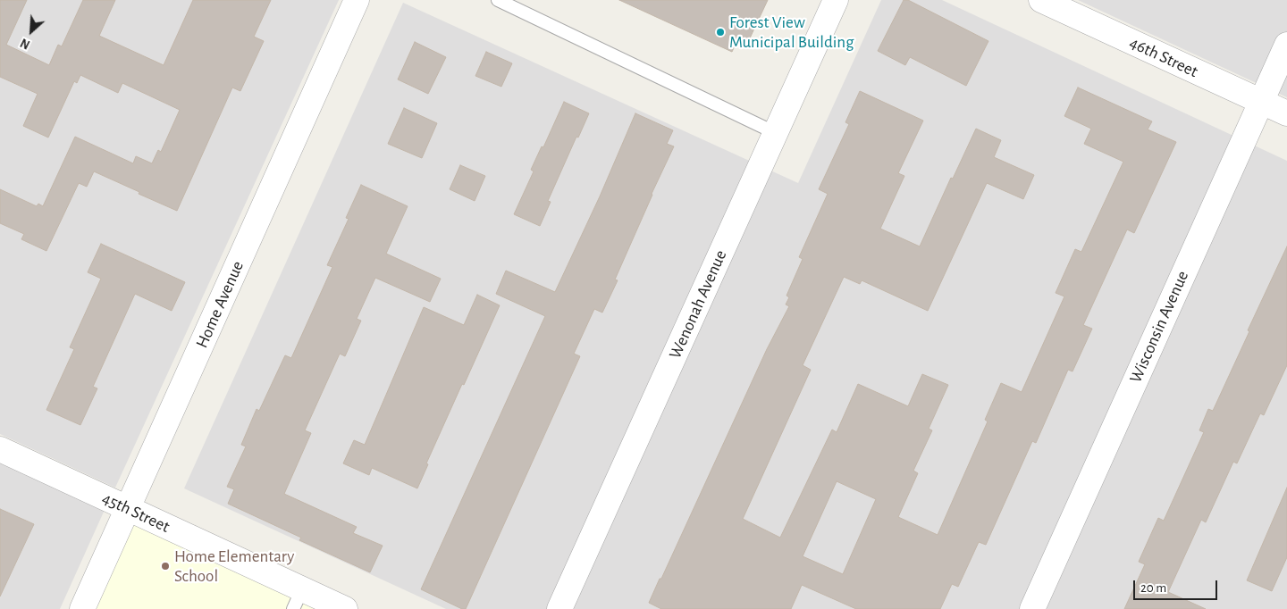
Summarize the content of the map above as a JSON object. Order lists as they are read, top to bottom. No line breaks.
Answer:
{"streets":{"street":["46th Street","Home Avenue","Wenonah Avenue","Wisconsin Avenue","45th Street"]},"crossings":[["46th Street","Wisconsin Avenue"],["Home Avenue","45th Street"]],"places":["Forest View Municipal Building","Home Elementary School"],"scale_bar":"20 m","north":"bottom left"}
